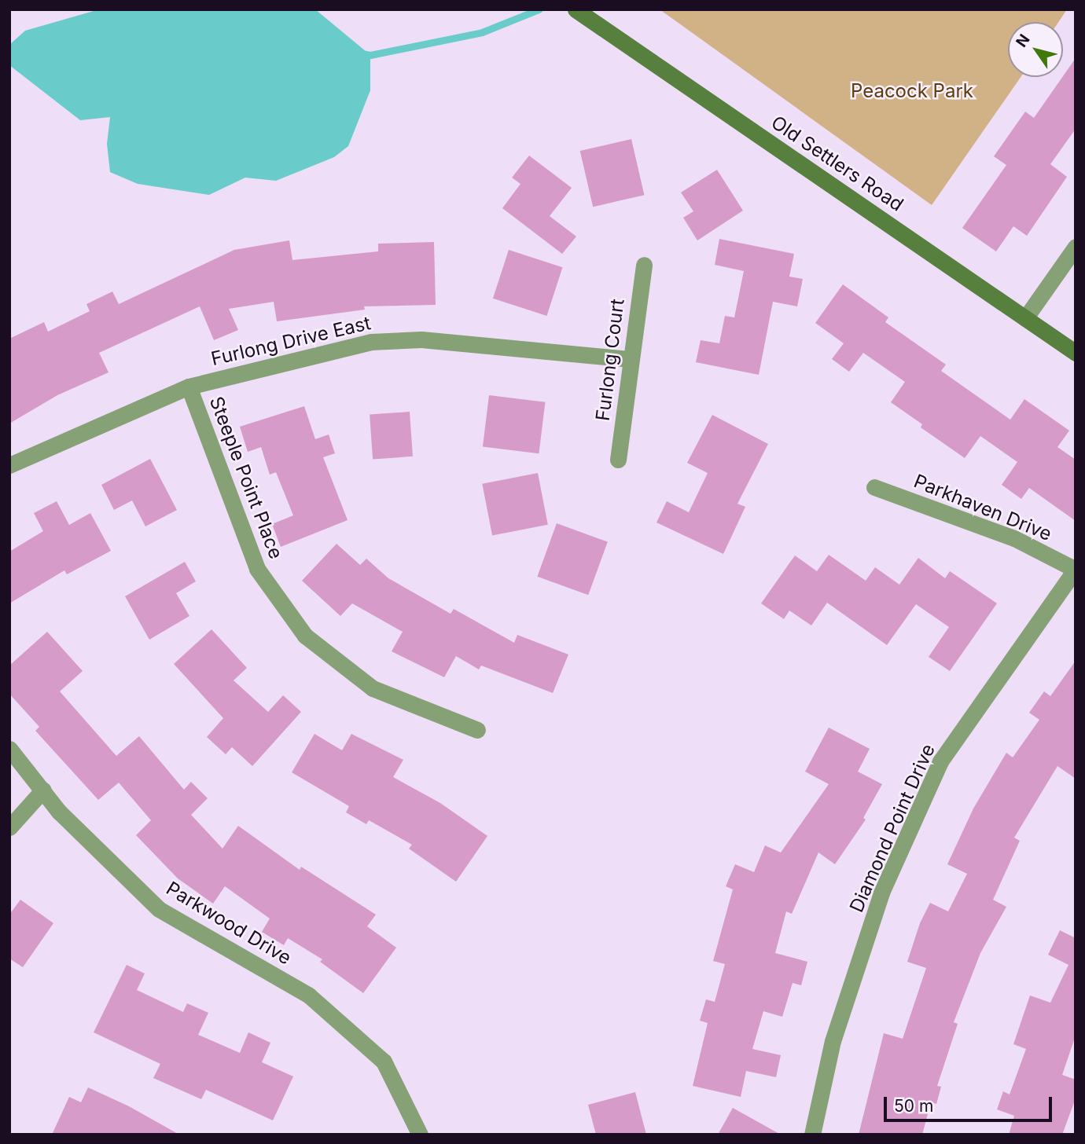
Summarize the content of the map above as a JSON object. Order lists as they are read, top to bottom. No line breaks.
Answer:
{"streets":{"main road":["Old Settlers Road"],"street":["Furlong Drive East","Furlong Court","Steeple Point Place","Parkhaven Drive","Diamond Point Drive","Parkwood Drive"]},"crossings":[["Furlong Drive East","Furlong Court"],["Furlong Drive East","Steeple Point Place"],["Parkhaven Drive","Diamond Point Drive"]],"parks":["Peacock Park"],"scale_bar":"50 m","north":"top left"}
